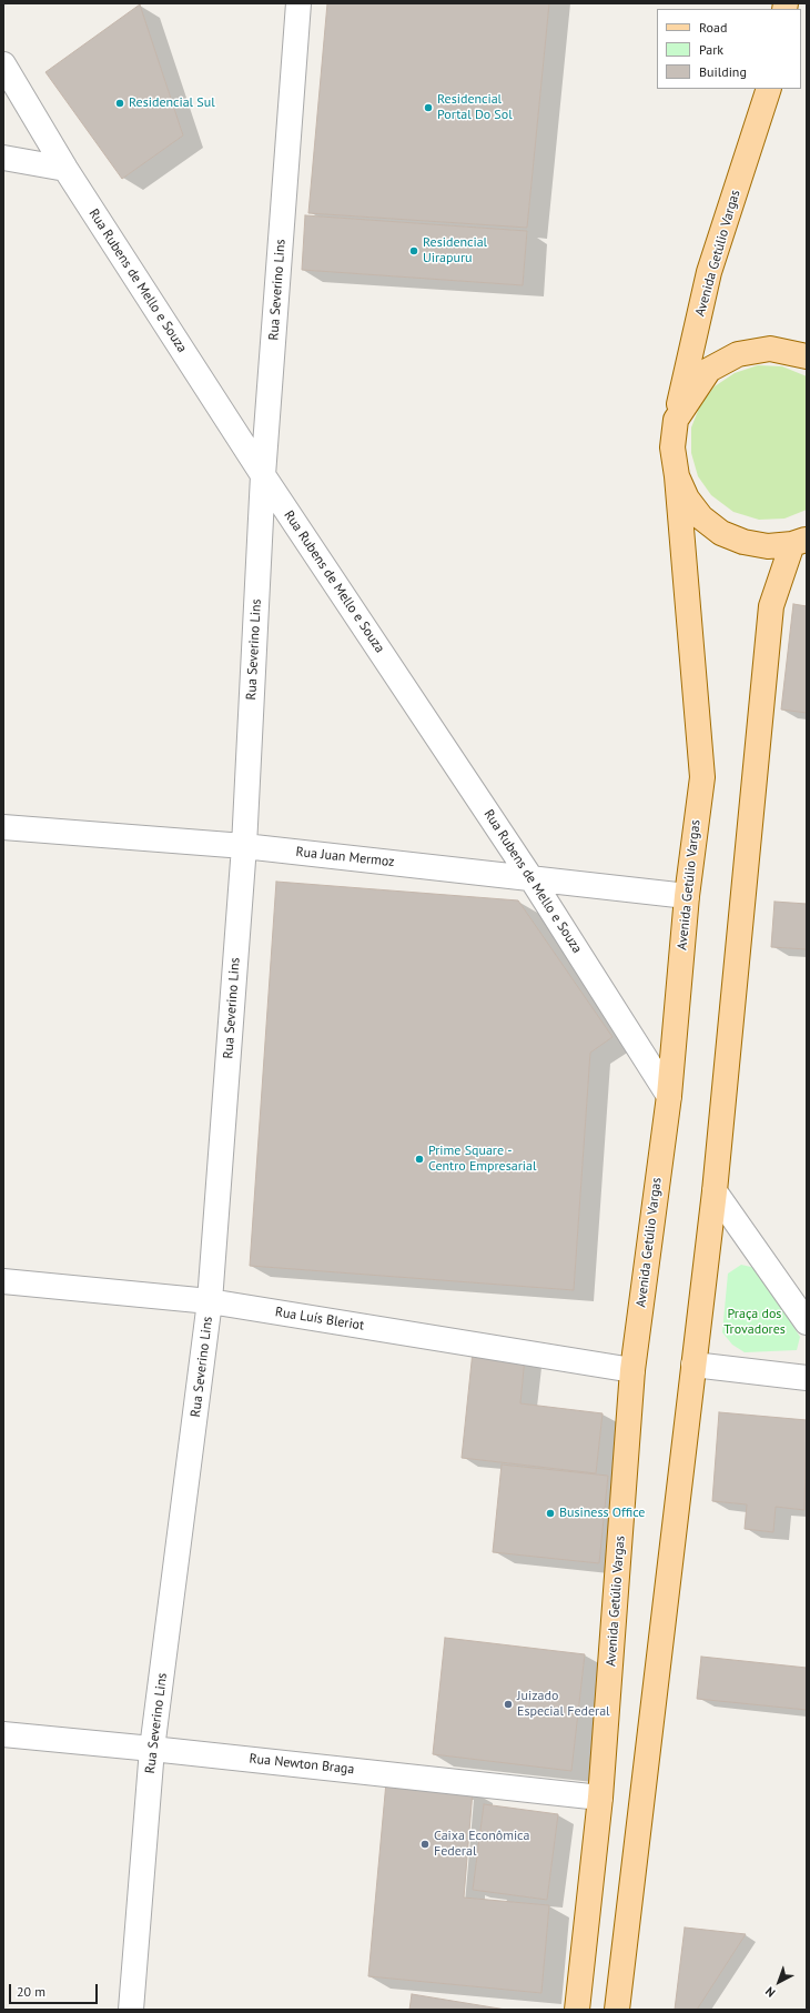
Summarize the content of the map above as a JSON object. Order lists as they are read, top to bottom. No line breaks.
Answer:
{"streets":{"main road":["Avenida Getúlio Vargas"],"street":["Rua Rubens de Mello e Souza","Rua Severino Lins","Rua Juan Mermoz","Rua Luís Bleriot","Rua Newton Braga"]},"crossings":[["Avenida Getúlio Vargas","Rua Rubens de Mello e Souza"],["Avenida Getúlio Vargas","Rua Juan Mermoz"],["Avenida Getúlio Vargas","Rua Luís Bleriot"],["Avenida Getúlio Vargas","Rua Newton Braga"],["Rua Rubens de Mello e Souza","Rua Severino Lins"],["Rua Rubens de Mello e Souza","Rua Juan Mermoz"],["Rua Severino Lins","Rua Juan Mermoz"],["Rua Severino Lins","Rua Luís Bleriot"],["Rua Severino Lins","Rua Newton Braga"]],"parks":["Praça dos Trovadores"],"places":["Residencial Sul","Residencial Portal Do Sol","Residencial Uirapuru","Prime Square - Centro Empresarial","Business Office","Juizado Especial Federal","Caixa Econômica Federal"],"legend":["Road","Park","Building"],"scale_bar":"20 m","north":"bottom left"}
